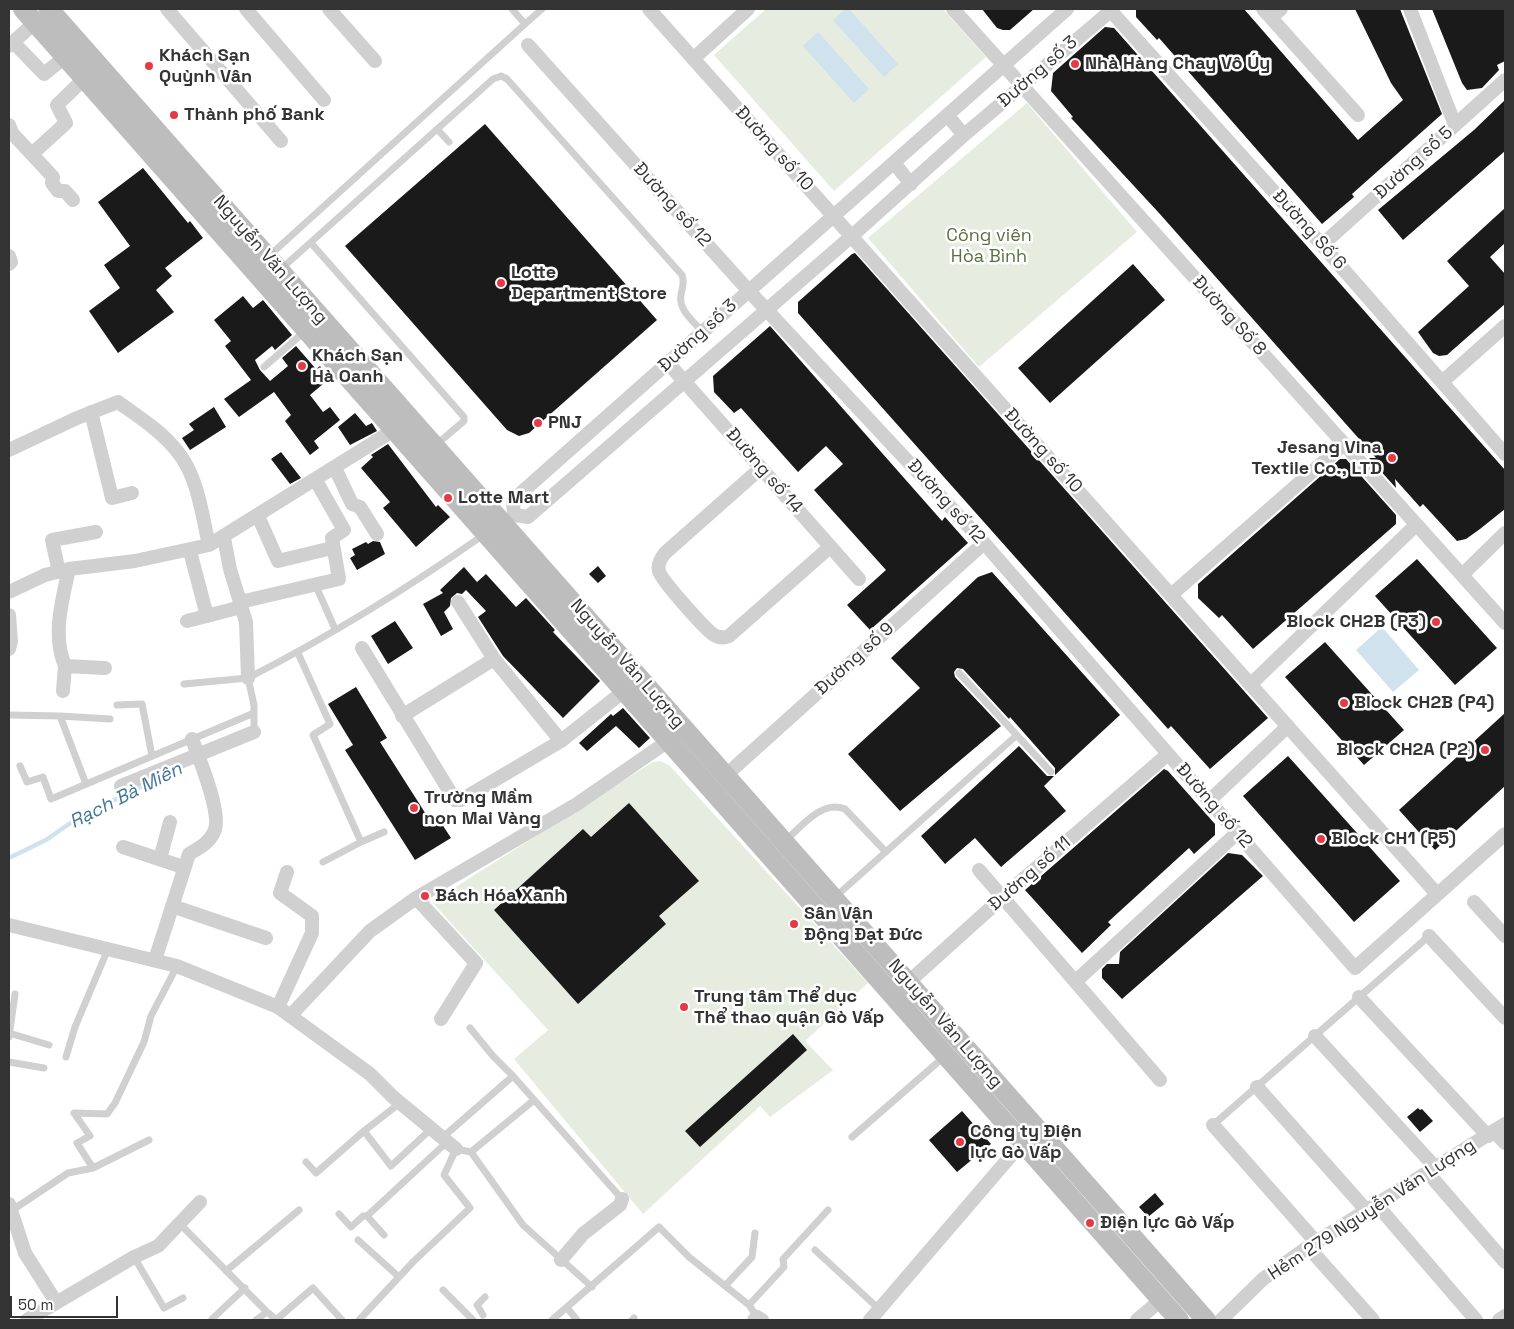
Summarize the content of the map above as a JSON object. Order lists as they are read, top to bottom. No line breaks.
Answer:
{"streets":{"street":["Đường số 3","Đường số 10","Đường số 5","Đường số 12","Đường Số 6","Nguyễn Văn Lượng","Đường Số 8","Đường số 14","Đường số 9","Đường số 11","Hẻm 279 Nguyễn Văn Lượng"]},"crossings":[["Đường số 3","Đường số 10"],["Đường số 3","Đường số 12"],["Đường số 3","Đường Số 6"],["Đường số 3","Nguyễn Văn Lượng"],["Đường số 3","Đường Số 8"],["Đường số 3","Đường số 14"],["Đường số 10","Đường số 12"],["Đường số 5","Đường Số 6"],["Đường số 12","Đường số 9"],["Đường số 12","Đường số 11"],["Nguyễn Văn Lượng","Đường số 9"],["Nguyễn Văn Lượng","Đường số 11"]],"water":["Rạch Bà Miên"],"parks":["Công viên Hòa Bình"],"places":["Nhà Hàng Chay Vô Úy","Khách Sạn Quỳnh Vân","Thành phố Bank","Lotte Department Store","Khách Sạn Hà Oanh","PNJ","Jesang Vina Textile Co., LTD","Lotte Mart","Block CH2B (P3)","Block CH2B (P4)","Block CH2A (P2)","Trường Mầm non Mai Vàng","Block CH1 (P5)","Bách Hóa Xanh","Sân Vận Động Đạt Đức","Trung tâm Thể dục Thể thao quận Gò Vấp","Công ty Điện lực Gò Vấp","Điện lực Gò Vấp"],"scale_bar":"50 m"}
